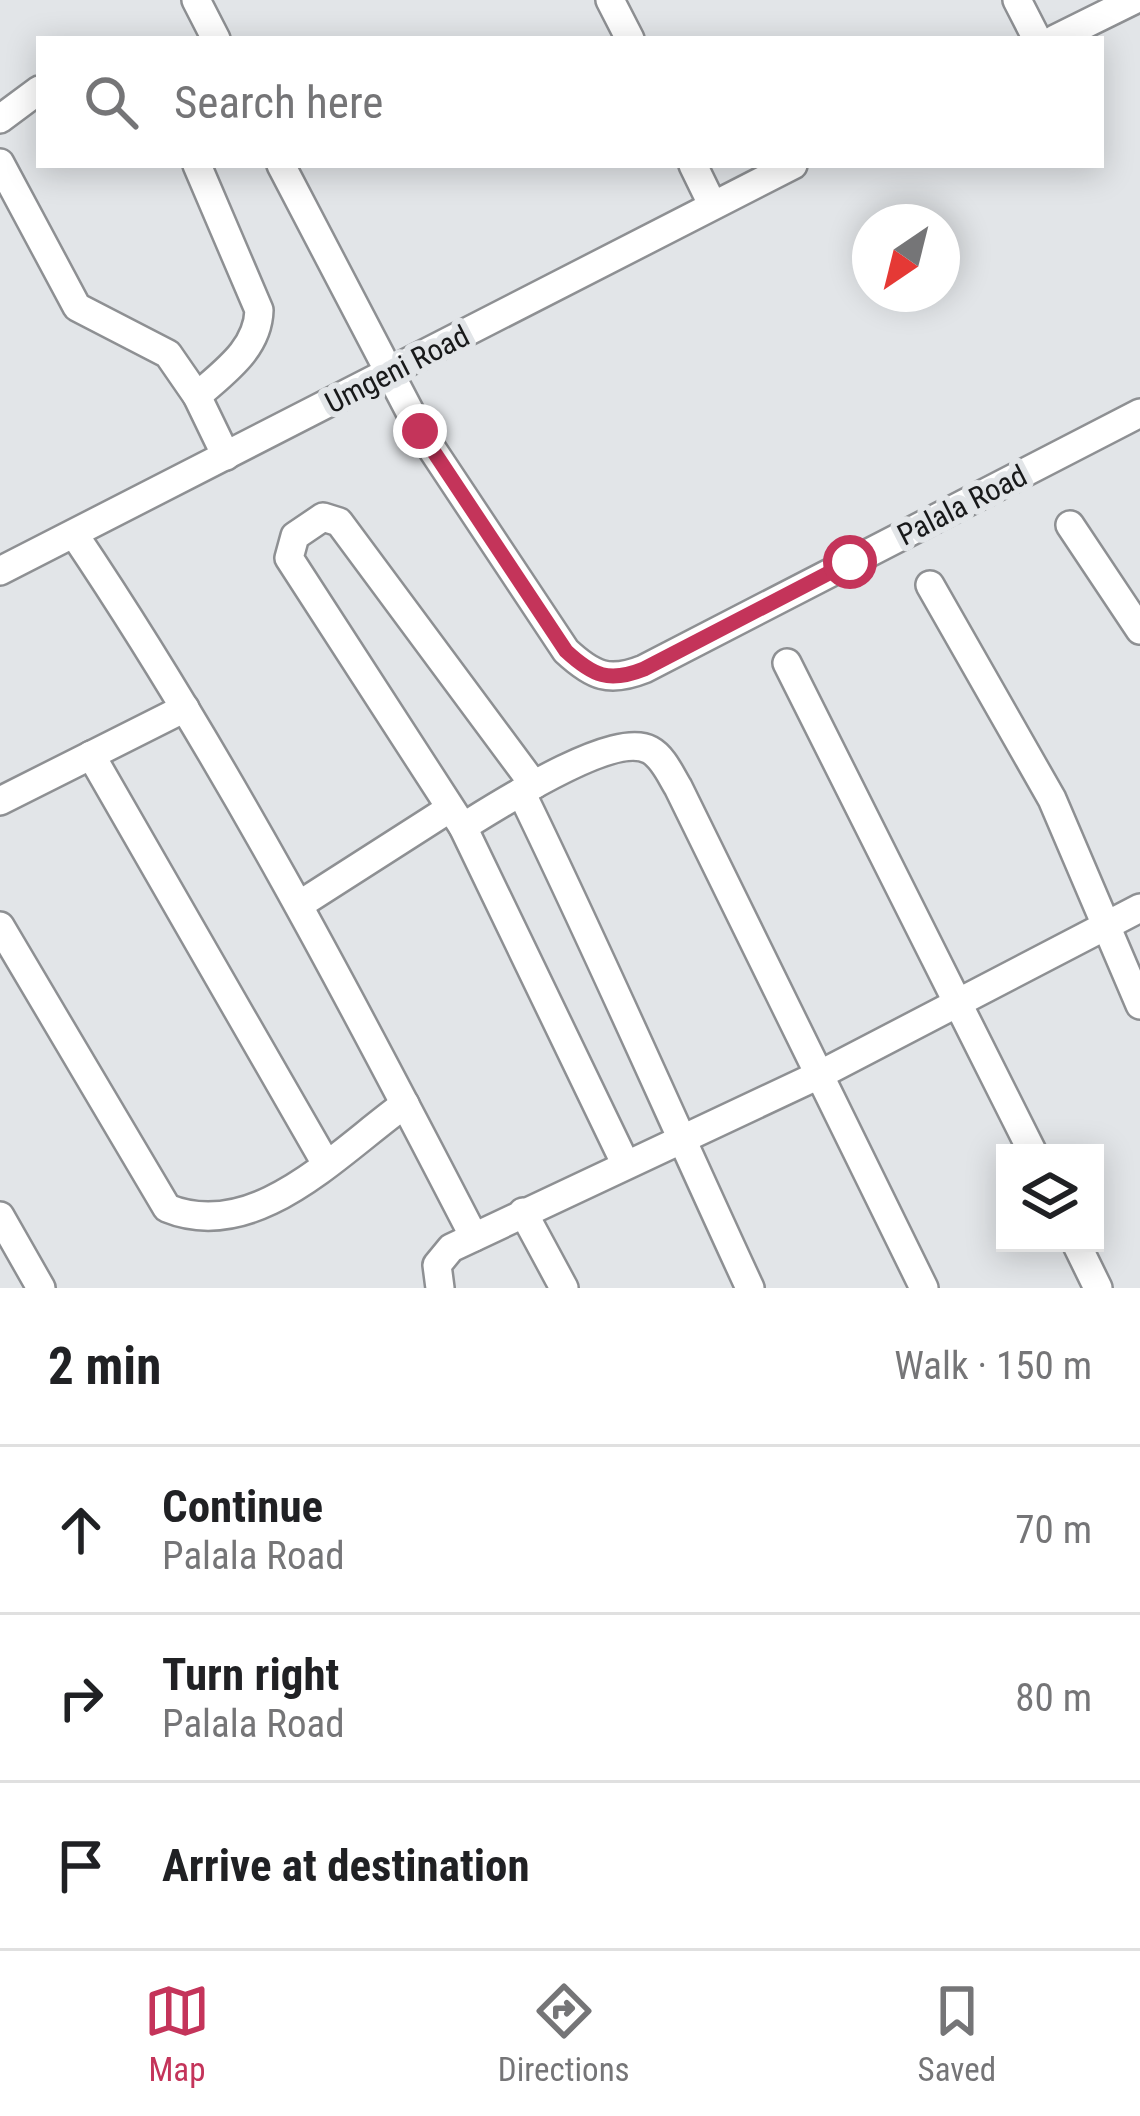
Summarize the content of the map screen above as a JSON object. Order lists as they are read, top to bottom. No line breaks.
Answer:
{"streets":{"street":["Umgeni Road","Palala Road"]},"crossings":[["Umgeni Road","Palala Road"]],"north":"bottom left","page":{"search":"Search here","heading":["2 min","Walk · 150 m"],"list":[["Continue","Palala Road","70 m"],["Turn right","Palala Road","80 m"],"Arrive at destination"],"nav":["Map","Directions","Saved"]}}
